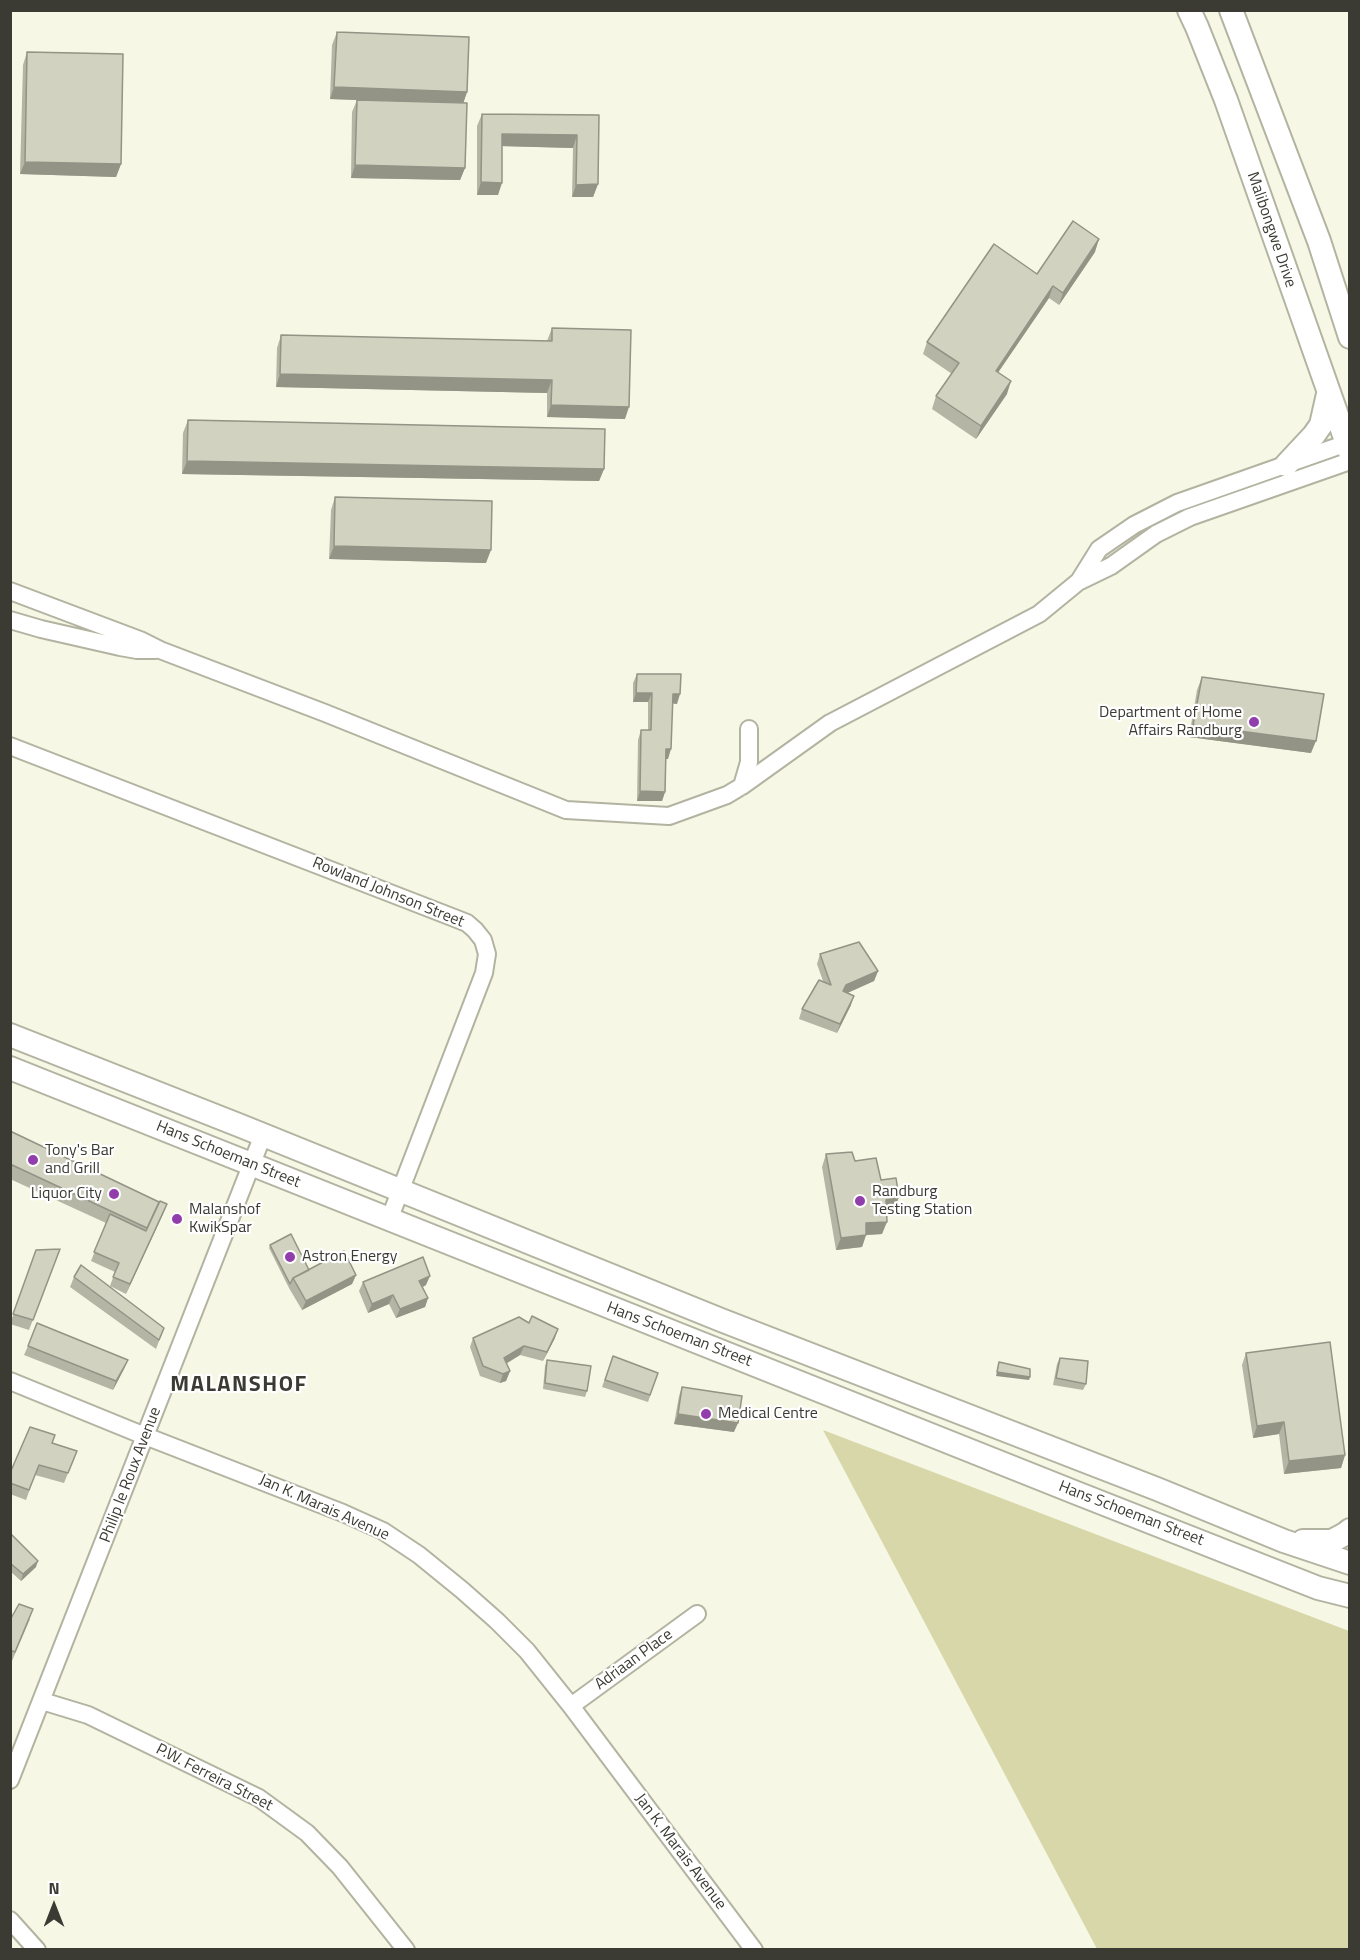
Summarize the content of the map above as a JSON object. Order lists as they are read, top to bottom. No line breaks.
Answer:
{"streets":{"main road":["Malibongwe Drive","Hans Schoeman Street"],"street":["Rowland Johnson Street","Philip le Roux Avenue","Jan K. Marais Avenue","Adriaan Place","P.W. Ferreira Street"]},"crossings":[["Rowland Johnson Street","Hans Schoeman Street"],["Hans Schoeman Street","Philip le Roux Avenue"],["Philip le Roux Avenue","Jan K. Marais Avenue"],["Philip le Roux Avenue","P.W. Ferreira Street"],["Jan K. Marais Avenue","Adriaan Place"]],"districts":["MALANSHOF"],"places":["Department of Home Affairs Randburg","Tony's Bar and Grill","Liquor City","Randburg Testing Station","Malanshof KwikSpar","Astron Energy","Medical Centre"],"north":"top"}
